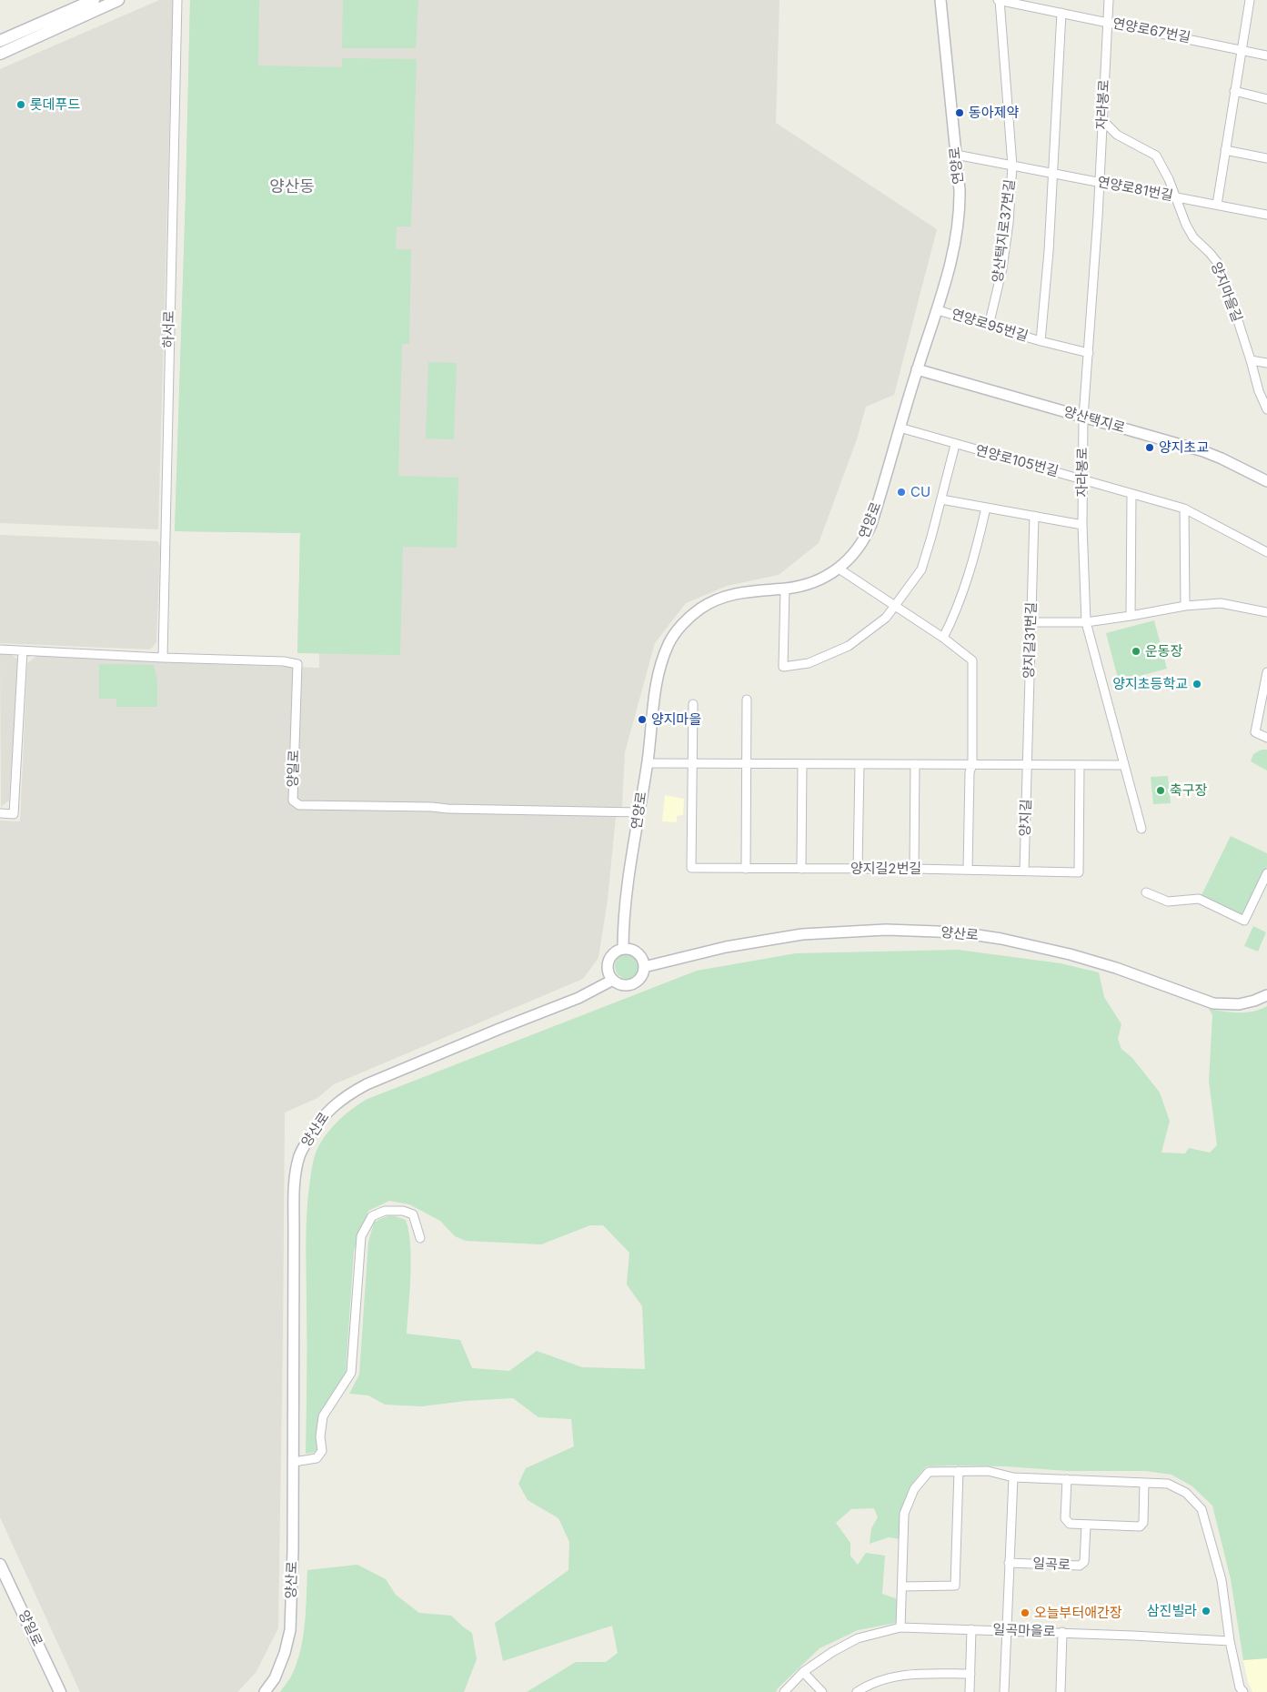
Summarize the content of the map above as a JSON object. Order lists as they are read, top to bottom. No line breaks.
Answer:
{"streets":{"main road":["양일로"],"street":["연양로67번길","자라봉로","연양로","연양로81번길","양산택지로37번길","양지마을길","연양로95번길","하서로","양산택지로","연양로105번길","양지길31번길","양지길","양지길2번길","양산로","일곡로","일곡마을로"]},"crossings":[["연양로67번길","자라봉로"],["연양로67번길","양산택지로37번길"],["자라봉로","연양로81번길"],["자라봉로","양지마을길"],["자라봉로","연양로95번길"],["자라봉로","양산택지로"],["자라봉로","연양로105번길"],["연양로","연양로81번길"],["연양로","연양로95번길"],["연양로","양산택지로"],["연양로","연양로105번길"],["연양로","양일로"],["연양로","양산로"],["연양로81번길","양산택지로37번길"],["연양로81번길","양지마을길"],["연양로81번길","연양로95번길"],["양산택지로37번길","연양로95번길"],["하서로","양일로"],["양지길31번길","양지길"],["양지길","양지길2번길"]],"districts":["양산동"],"places":["롯데푸드","동아제약","양지초교","CU","운동장","양지초등학교","양지마을","축구장","삼진빌라","오늘부터애간장"]}
